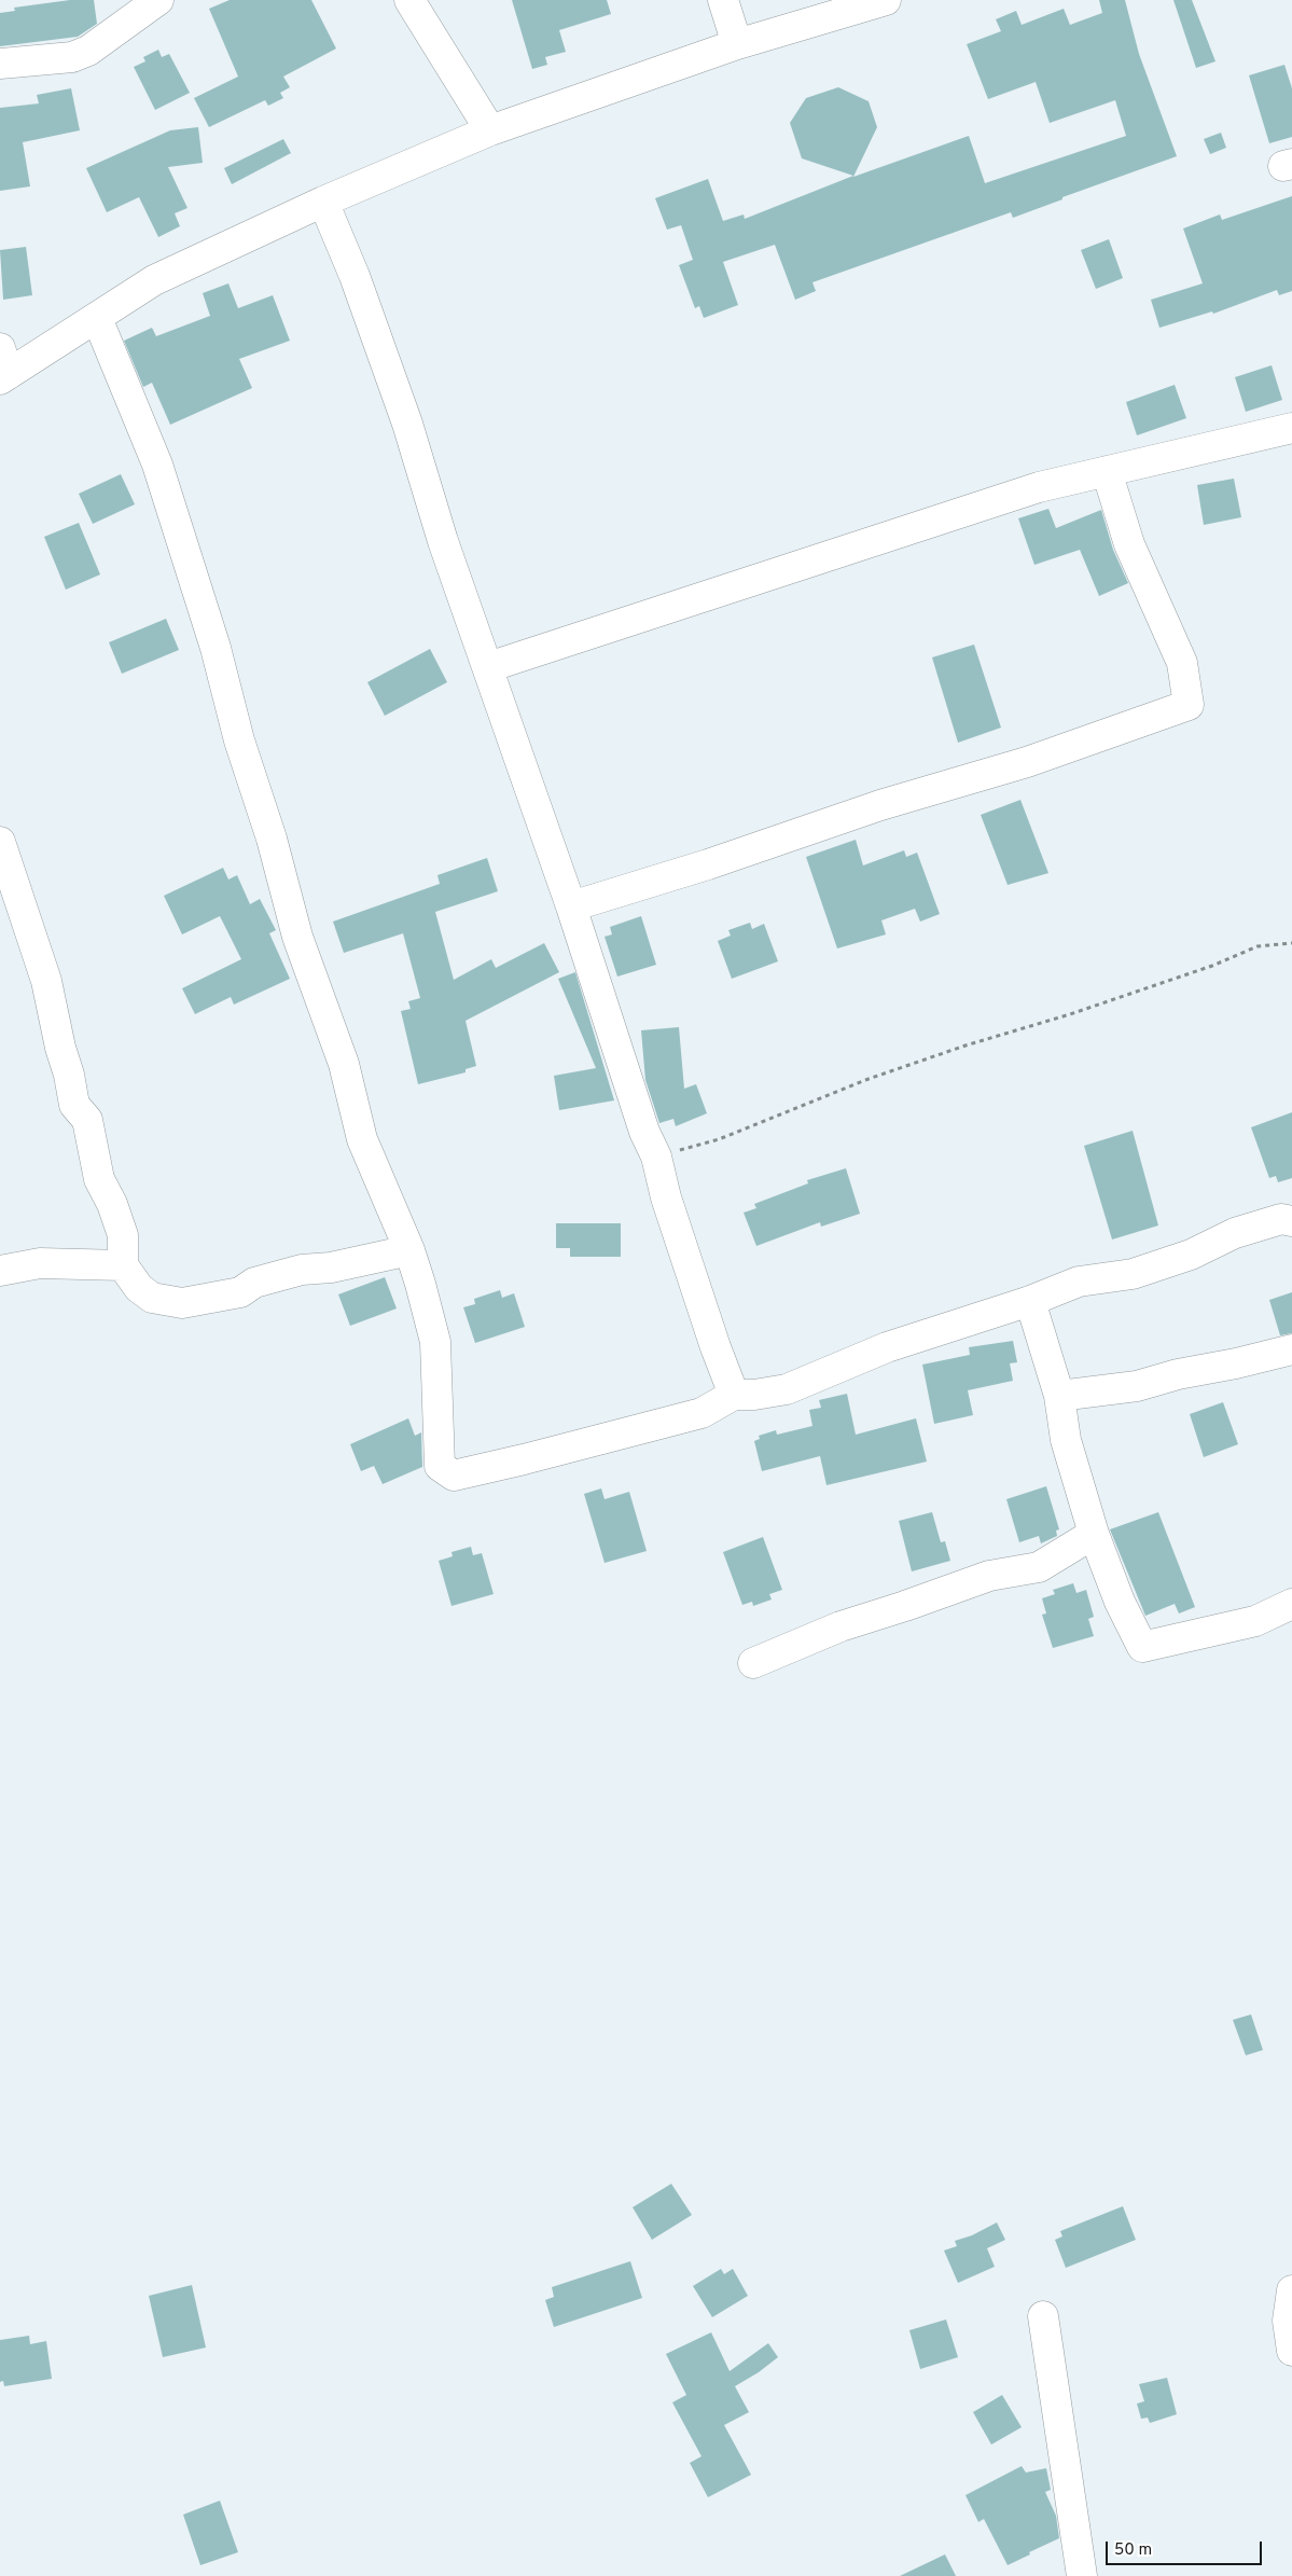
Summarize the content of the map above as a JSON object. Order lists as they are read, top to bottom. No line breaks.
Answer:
{"scale_bar":"50 m"}
